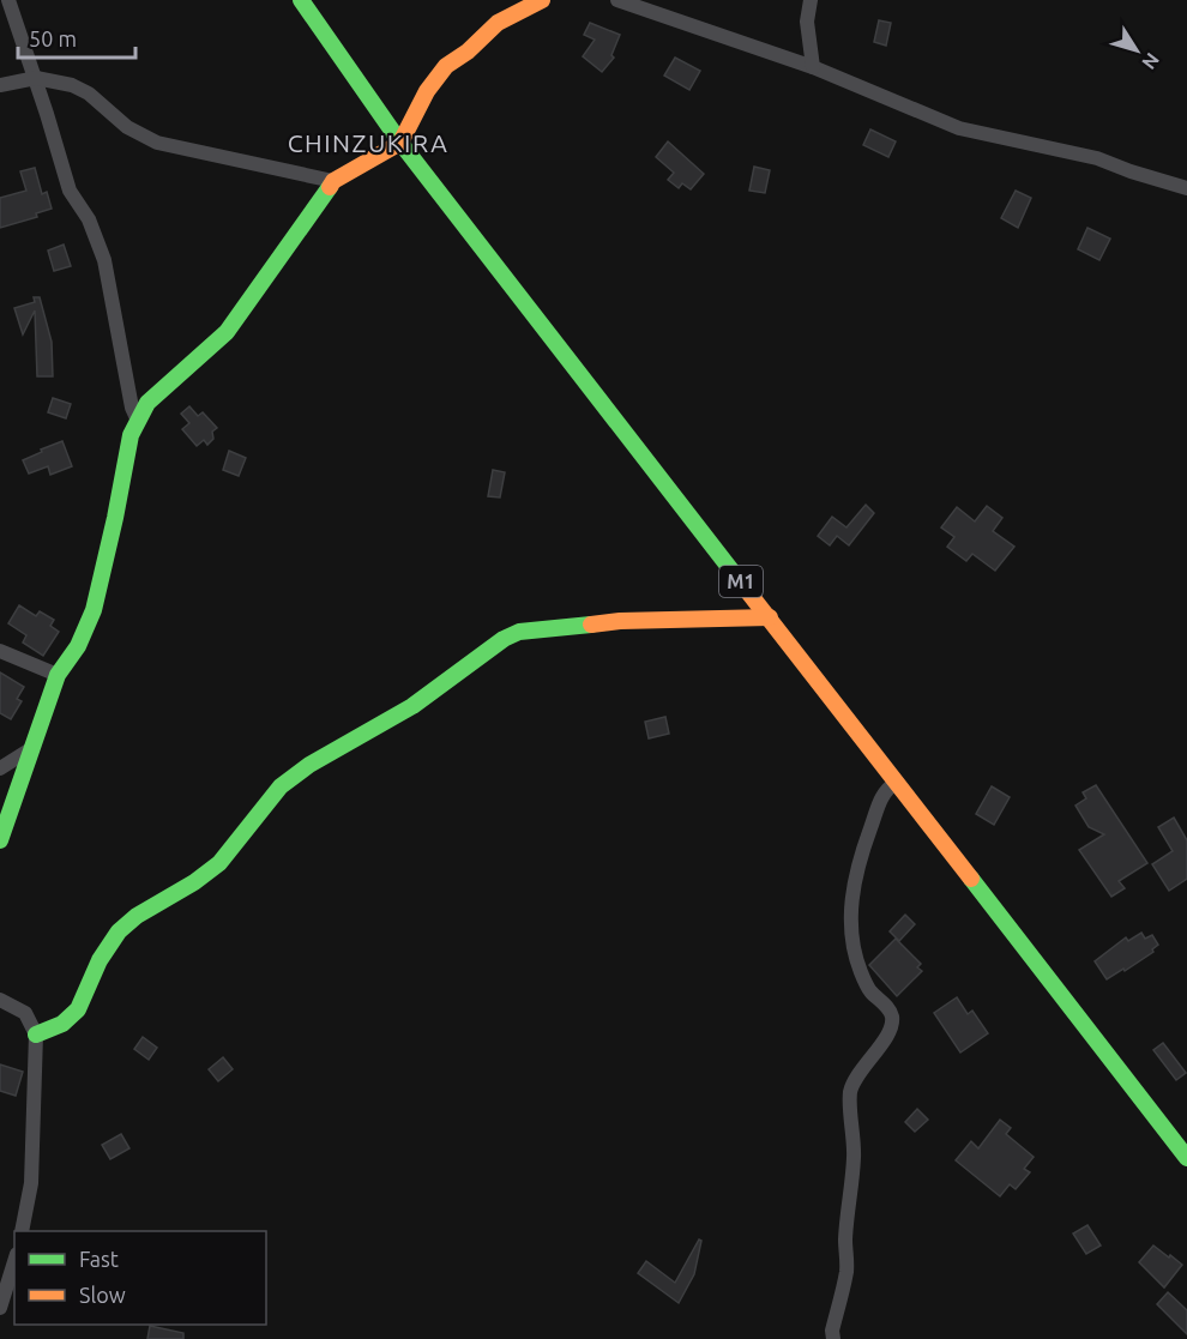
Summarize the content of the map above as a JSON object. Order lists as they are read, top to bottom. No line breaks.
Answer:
{"streets":{"main road":["M1"]},"districts":["CHINZUKIRA"],"legend":["Fast","Slow"],"scale_bar":"50 m","north":"bottom right"}
